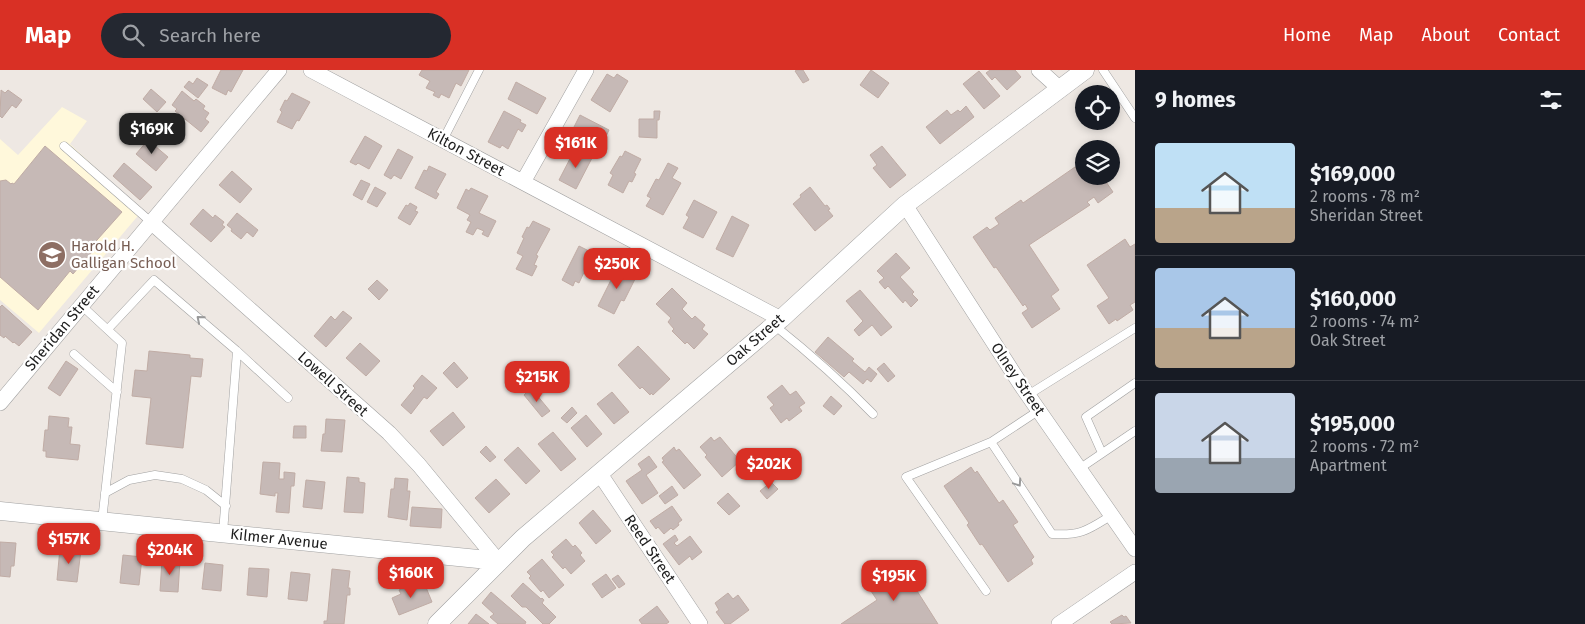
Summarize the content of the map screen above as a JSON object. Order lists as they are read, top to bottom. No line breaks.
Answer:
{"streets":{"street":["Kilton Street","Sheridan Street","Oak Street","Olney Street","Lowell Street","Kilmer Avenue","Reed Street"]},"crossings":[["Kilton Street","Oak Street"],["Sheridan Street","Lowell Street"],["Oak Street","Olney Street"],["Oak Street","Lowell Street"],["Oak Street","Kilmer Avenue"],["Oak Street","Reed Street"],["Lowell Street","Kilmer Avenue"]],"places":{"school or university":["Harold H. Galligan School"]},"page":{"header":"Map","search":"Search here","nav":["Home","Map","About","Contact"],"heading":"9 homes","price":["$169K","$161K","$250K","$215K","$202K","$157K","$204K","$160K","$195K"],"list":[{"name":"$169,000","note":"2 rooms · 78 m² · Sheridan Street"},{"name":"$160,000","note":"2 rooms · 74 m² · Oak Street"},{"name":"$195,000","note":"2 rooms · 72 m² · Apartment"}]}}
